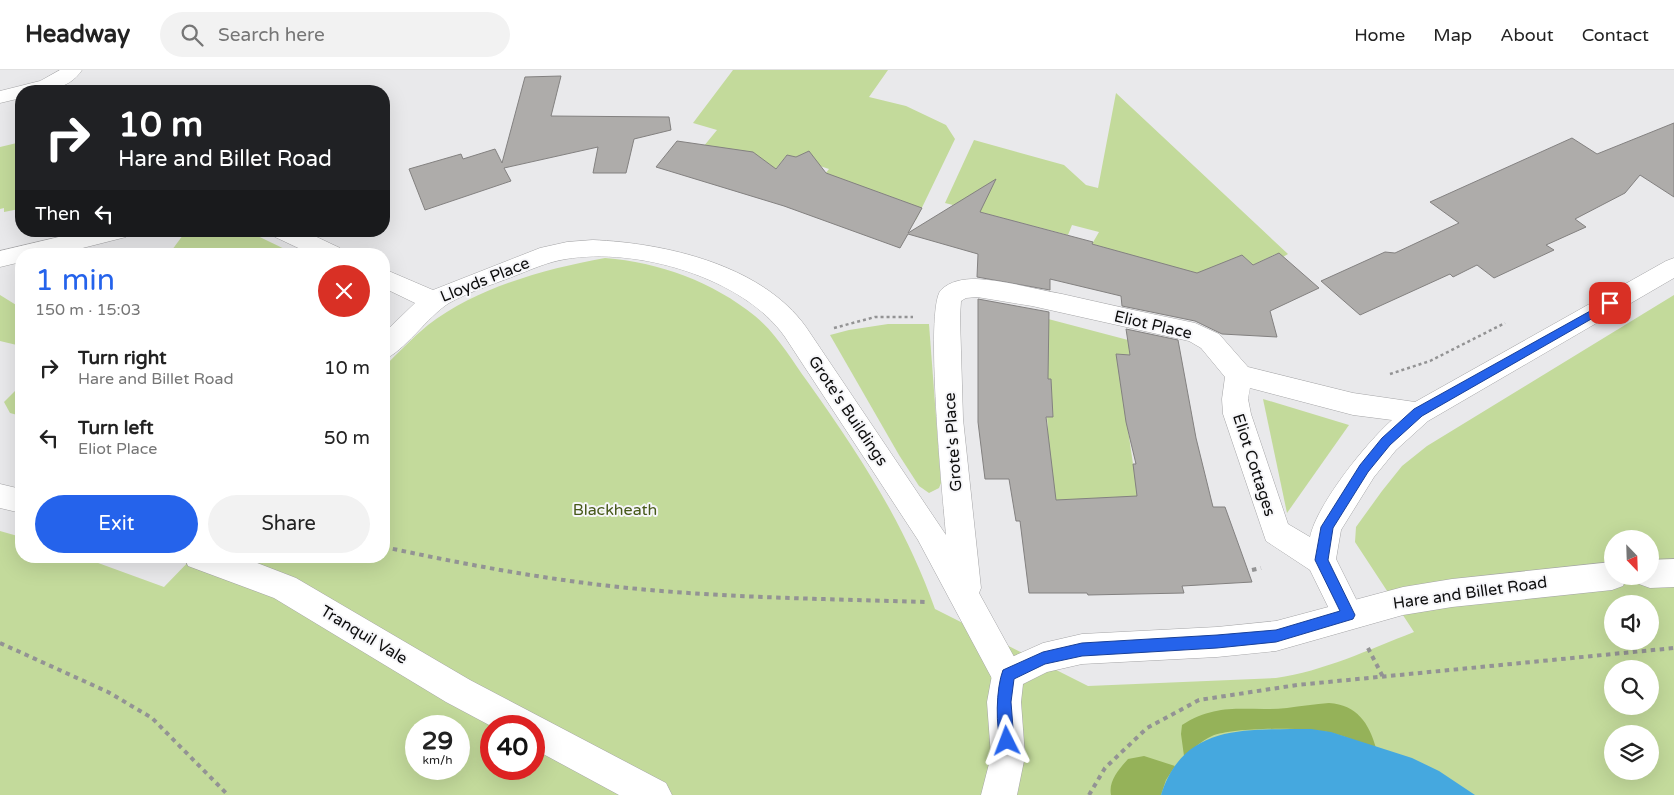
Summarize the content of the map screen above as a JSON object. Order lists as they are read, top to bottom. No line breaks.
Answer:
{"streets":{"street":["Lloyds Place","Eliot Place","Grote's Buildings","Grote's Place","Eliot Cottages","Hare and Billet Road","Tranquil Vale"]},"crossings":[["Lloyds Place","Grote's Buildings"],["Eliot Place","Grote's Place"],["Eliot Place","Eliot Cottages"],["Grote's Buildings","Grote's Place"],["Grote's Buildings","Hare and Billet Road"]],"parks":["Blackheath"],"north":"bottom right","page":{"header":"Headway","search":"Search here","nav":["Home","Map","About","Contact"],"turn":["10 m","Hare and Billet Road"],"then":"Then","heading":["1 min","150 m · 15:03"],"list":[{"name":"Turn right","note":"Hare and Billet Road","value":"10 m"},{"name":"Turn left","note":"Eliot Place","value":"50 m"}],"buttons":["Exit","Share"],"speed":"29 km/h","limit":"40"}}
